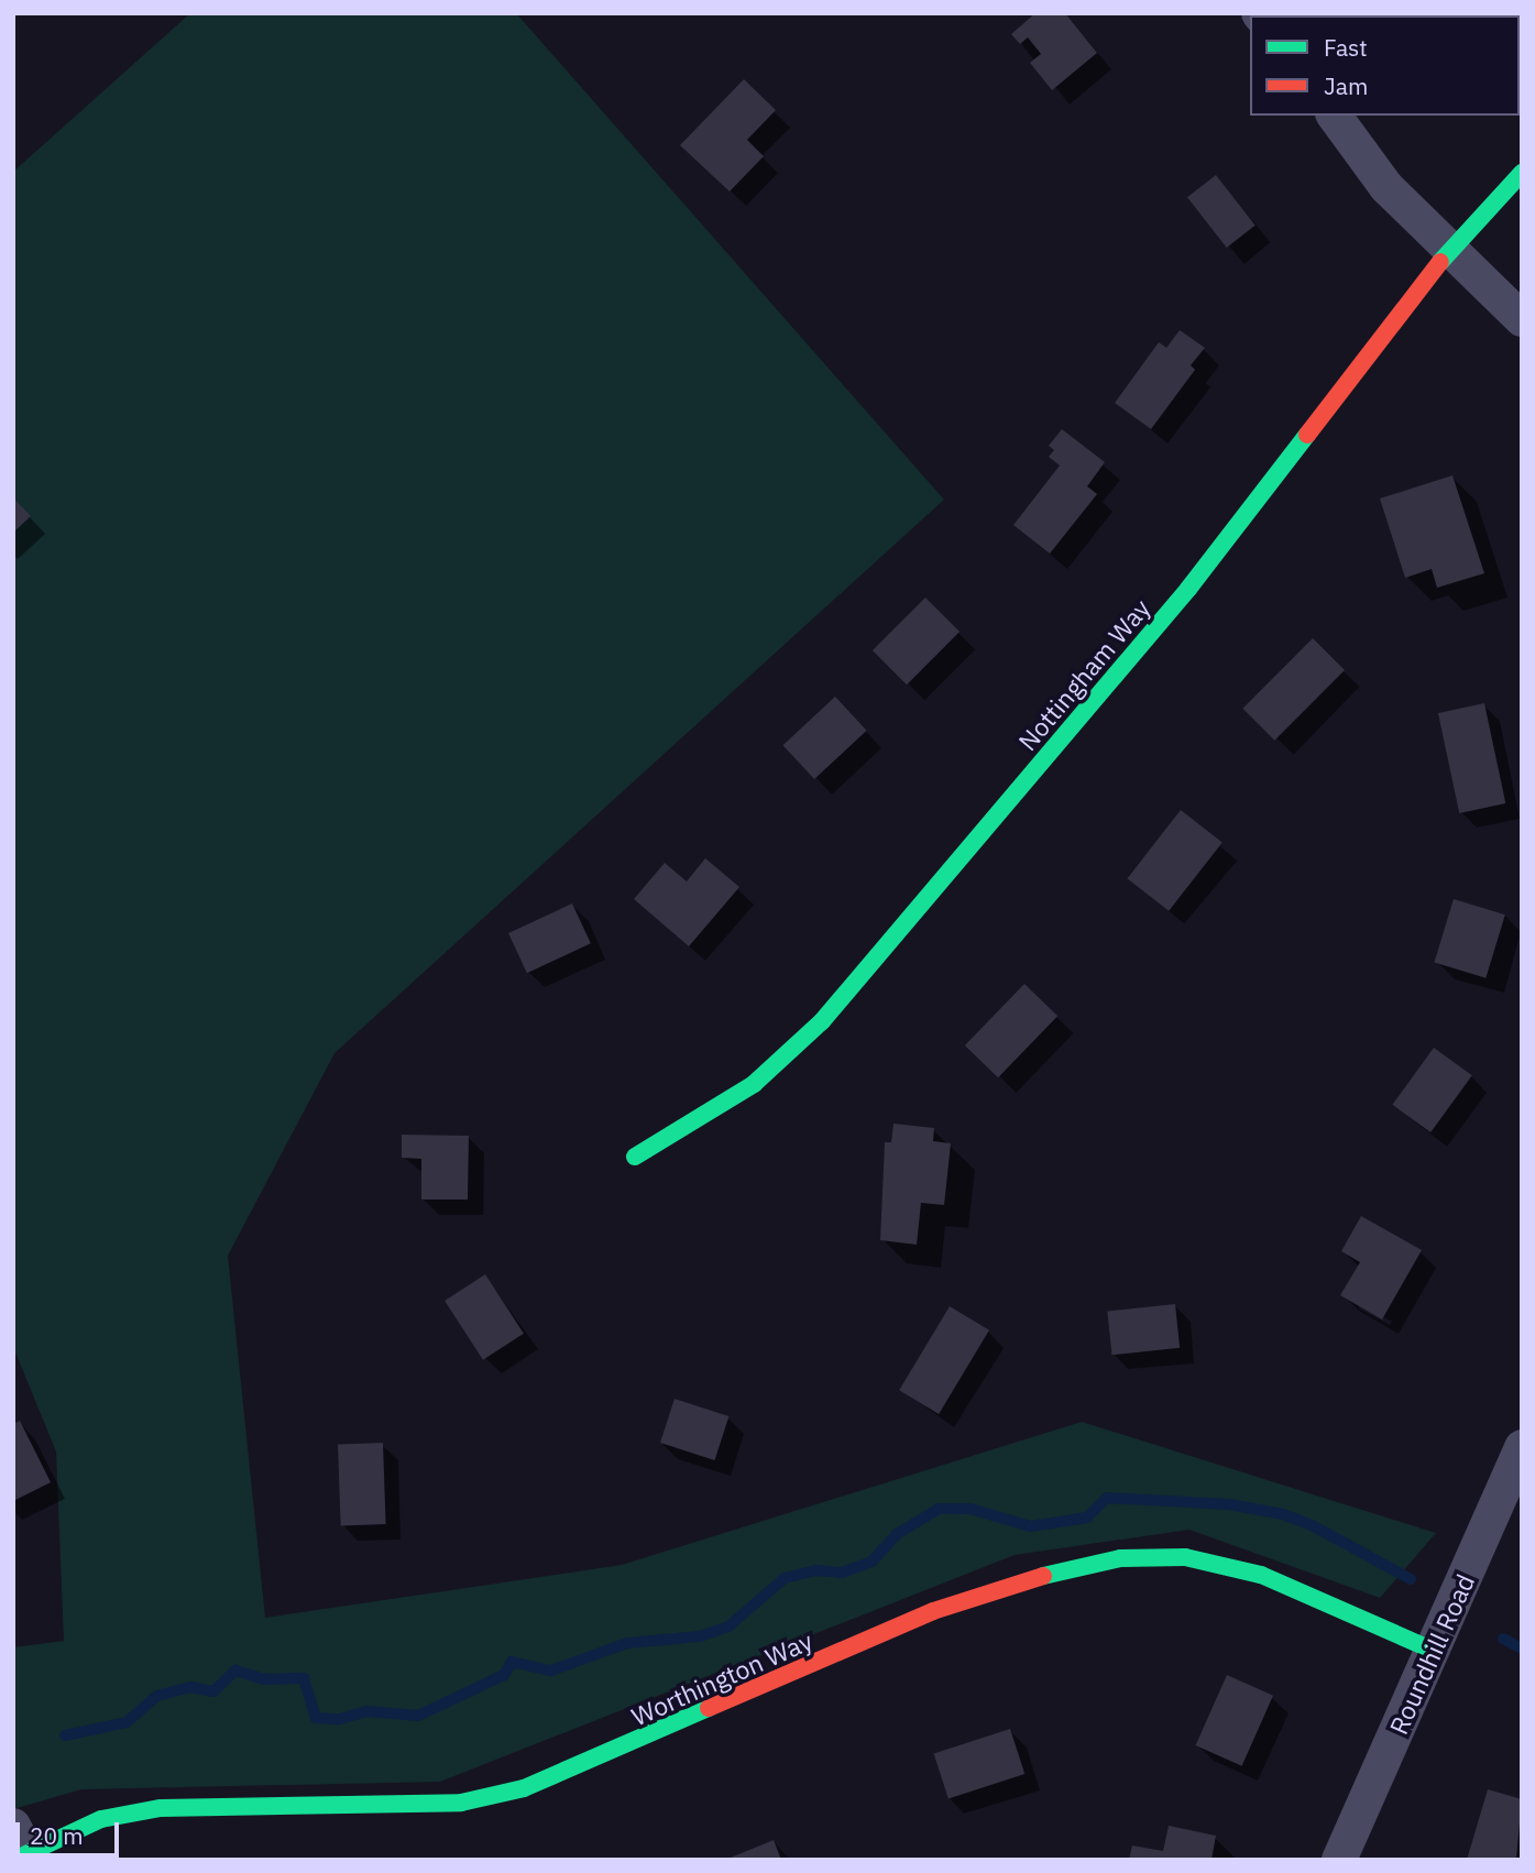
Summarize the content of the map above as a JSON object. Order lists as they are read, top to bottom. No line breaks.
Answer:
{"streets":{"street":["Nottingham Way","Roundhill Road","Worthington Way"]},"crossings":[["Roundhill Road","Worthington Way"]],"legend":["Fast","Jam"],"scale_bar":"20 m"}
